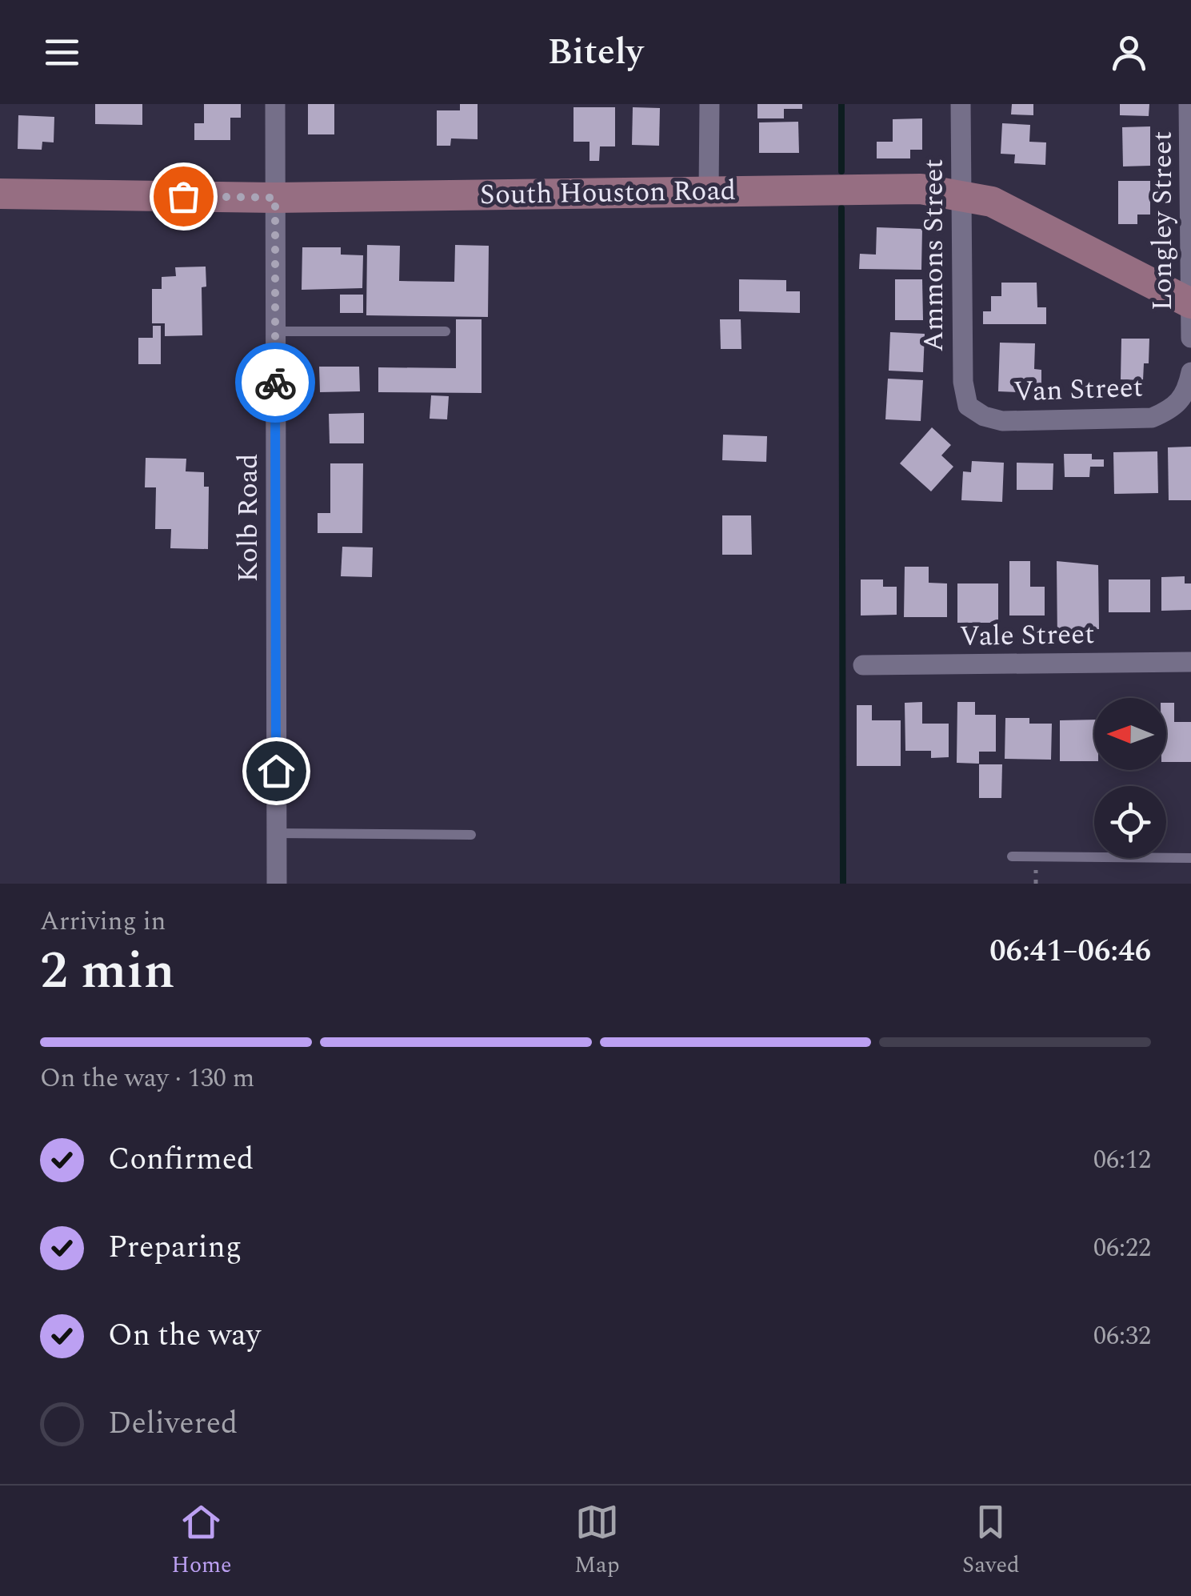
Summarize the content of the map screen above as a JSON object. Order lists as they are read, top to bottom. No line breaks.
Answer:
{"streets":{"street":["South Houston Road","Longley Street","Ammons Street","Van Street","Kolb Road","Vale Street"]},"crossings":[["South Houston Road","Longley Street"],["South Houston Road","Ammons Street"],["South Houston Road","Kolb Road"],["Ammons Street","Van Street"]],"north":"left","page":{"header":"Bitely","heading":["2 min","Arriving in","06:41–06:46"],"bar":"On the way · 130 m","list":[["Confirmed","06:12"],["Preparing","06:22"],["On the way","06:32"],"Delivered"],"tabs":["Home","Map","Saved"]}}
